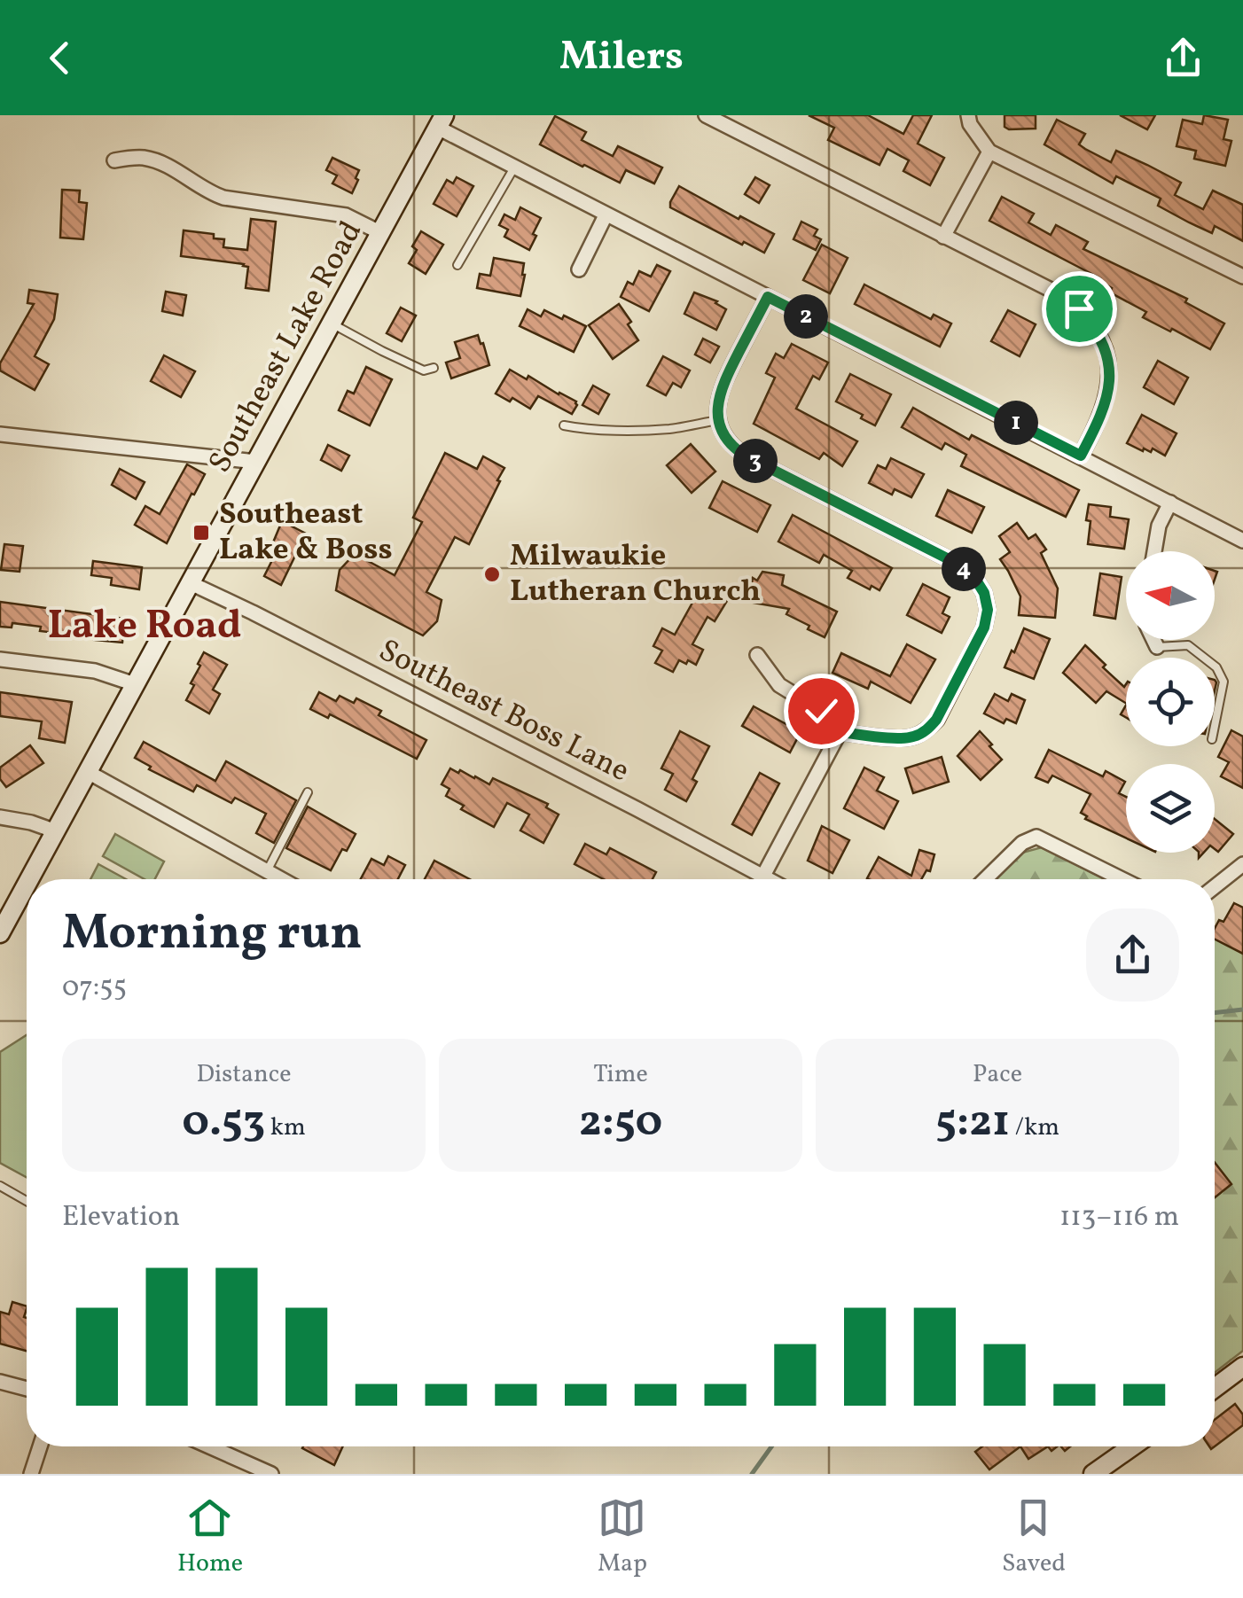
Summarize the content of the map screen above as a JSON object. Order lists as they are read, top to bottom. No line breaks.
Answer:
{"streets":{"main road":["Southeast Lake Road"],"street":["Southeast Boss Lane"]},"crossings":[["Southeast Lake Road","Southeast Boss Lane"]],"districts":["Lake Road"],"places":{"transit":["Southeast Lake & Boss"],"other":["Milwaukie Lutheran Church"]},"north":"left","page":{"header":"Milers","pins":["2","1","3","4"],"heading":["Morning run","07:55"],"stats":[["Distance","0.53 km"],["Time","2:50"],["Pace","5:21 /km"]],"chart":["Elevation","113–116 m"],"tabs":["Home","Map","Saved"]}}
